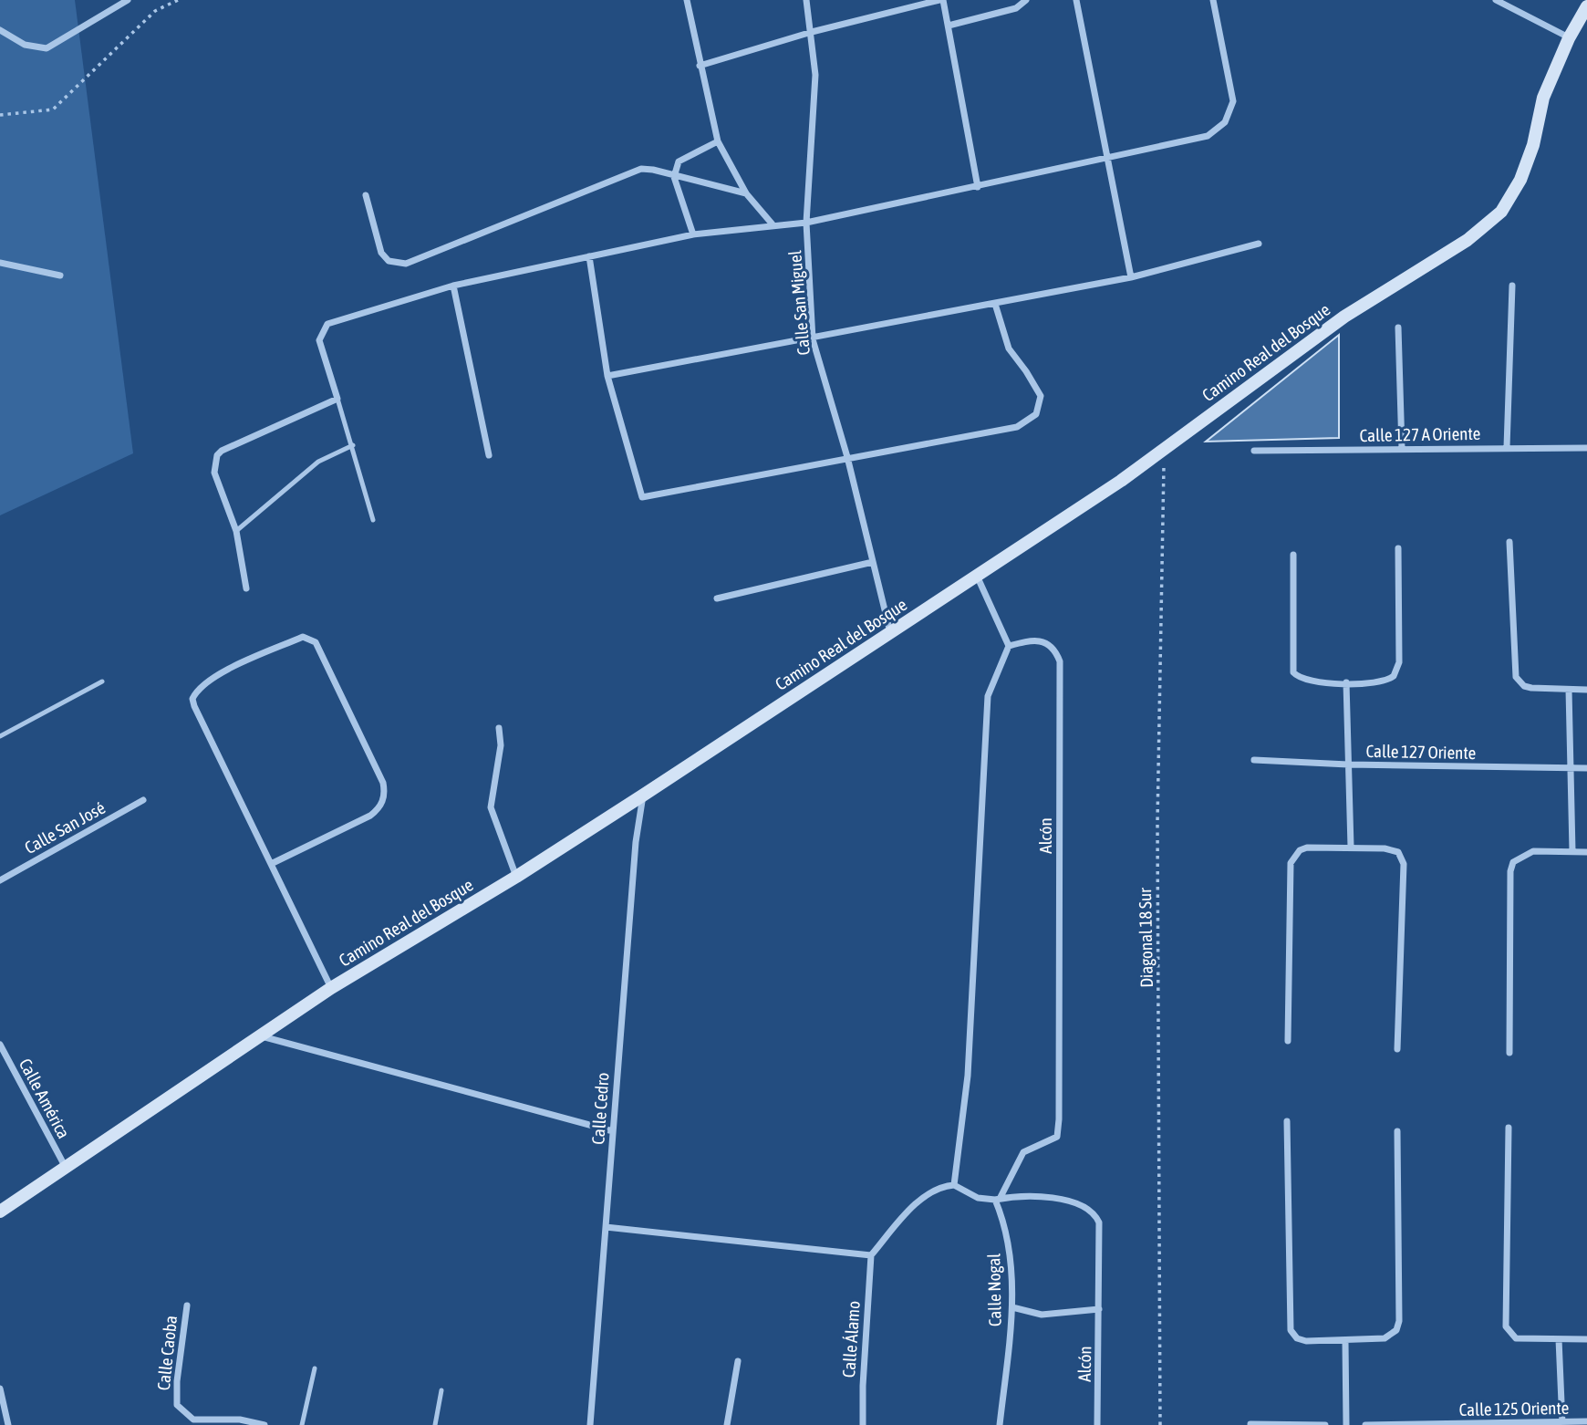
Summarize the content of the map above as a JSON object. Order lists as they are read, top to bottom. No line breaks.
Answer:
{"streets":{"street":["Calle San Miguel","Camino Real del Bosque","Calle 127 A Oriente","Calle 127 Oriente","Calle San José","Alcón","Calle América","Calle Cedro","Calle Nogal","Calle Álamo","Calle Caoba","Calle 125 Oriente"],"path":["Diagonal 18 Sur"]},"crossings":[["Calle San Miguel","Camino Real del Bosque"],["Camino Real del Bosque","Diagonal 18 Sur"],["Camino Real del Bosque","Calle América"],["Camino Real del Bosque","Calle Cedro"],["Alcón","Calle Nogal"]]}
